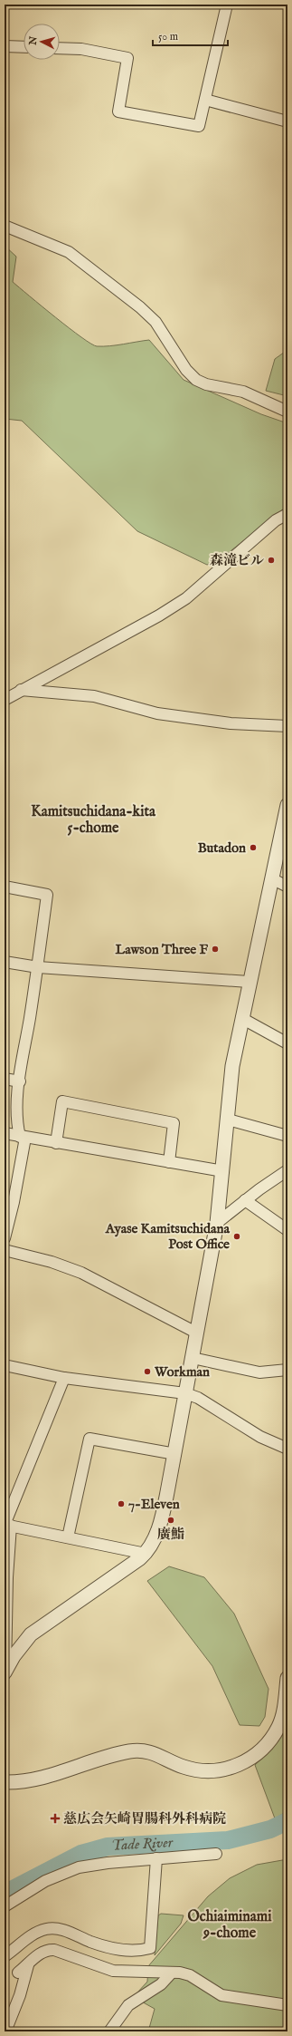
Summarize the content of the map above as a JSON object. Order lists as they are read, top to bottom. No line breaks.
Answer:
{"districts":["Kamitsuchidana-kita 5-chome","Ochiaiminami 9-chome"],"water":["Tade River"],"places":{"other":["森滝ビル","Butadon","Lawson Three F","Ayase Kamitsuchidana Post Office","Workman","7-Eleven","廣鮨"],"health":["慈広会矢崎胃腸科外科病院"]},"scale_bar":"50 m","north":"left"}
